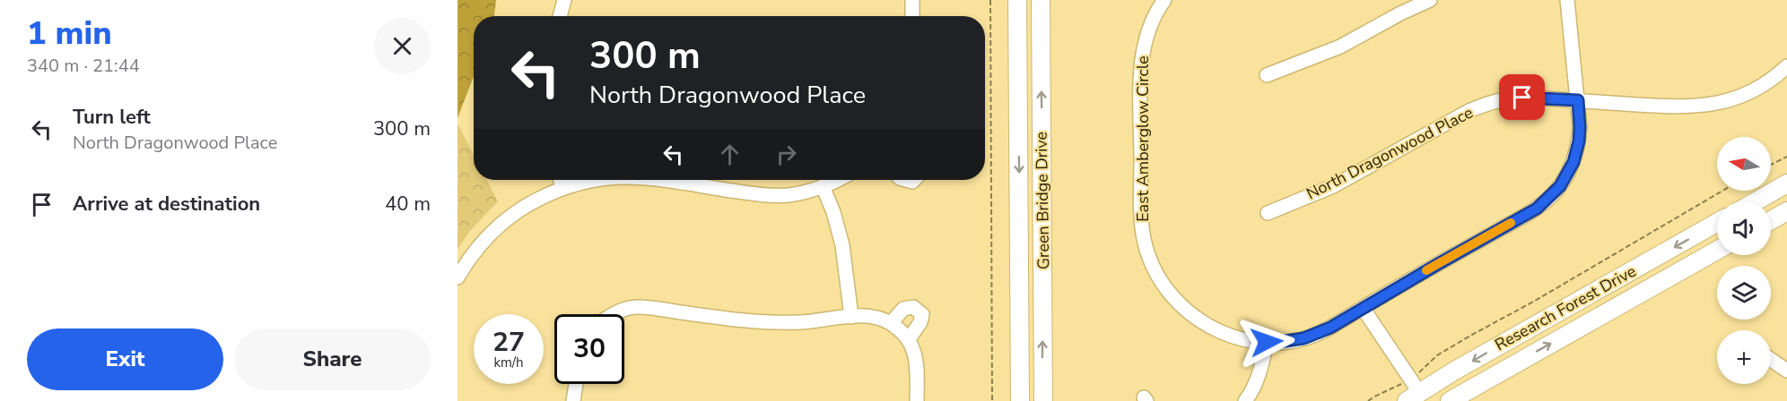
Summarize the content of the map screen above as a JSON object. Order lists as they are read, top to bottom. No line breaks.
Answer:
{"streets":{"main road":["Green Bridge Drive","Research Forest Drive"],"street":["East Amberglow Circle","North Dragonwood Place"]},"crossings":[["East Amberglow Circle","North Dragonwood Place"]],"north":"left","page":{"heading":["1 min","340 m · 21:44"],"turn":["300 m","North Dragonwood Place"],"list":[{"name":"Turn left","note":"North Dragonwood Place","value":"300 m"},{"name":"Arrive at destination","value":"40 m"}],"map_buttons":"+","speed":"27 km/h","limit":"30","buttons":["Exit","Share"]}}
